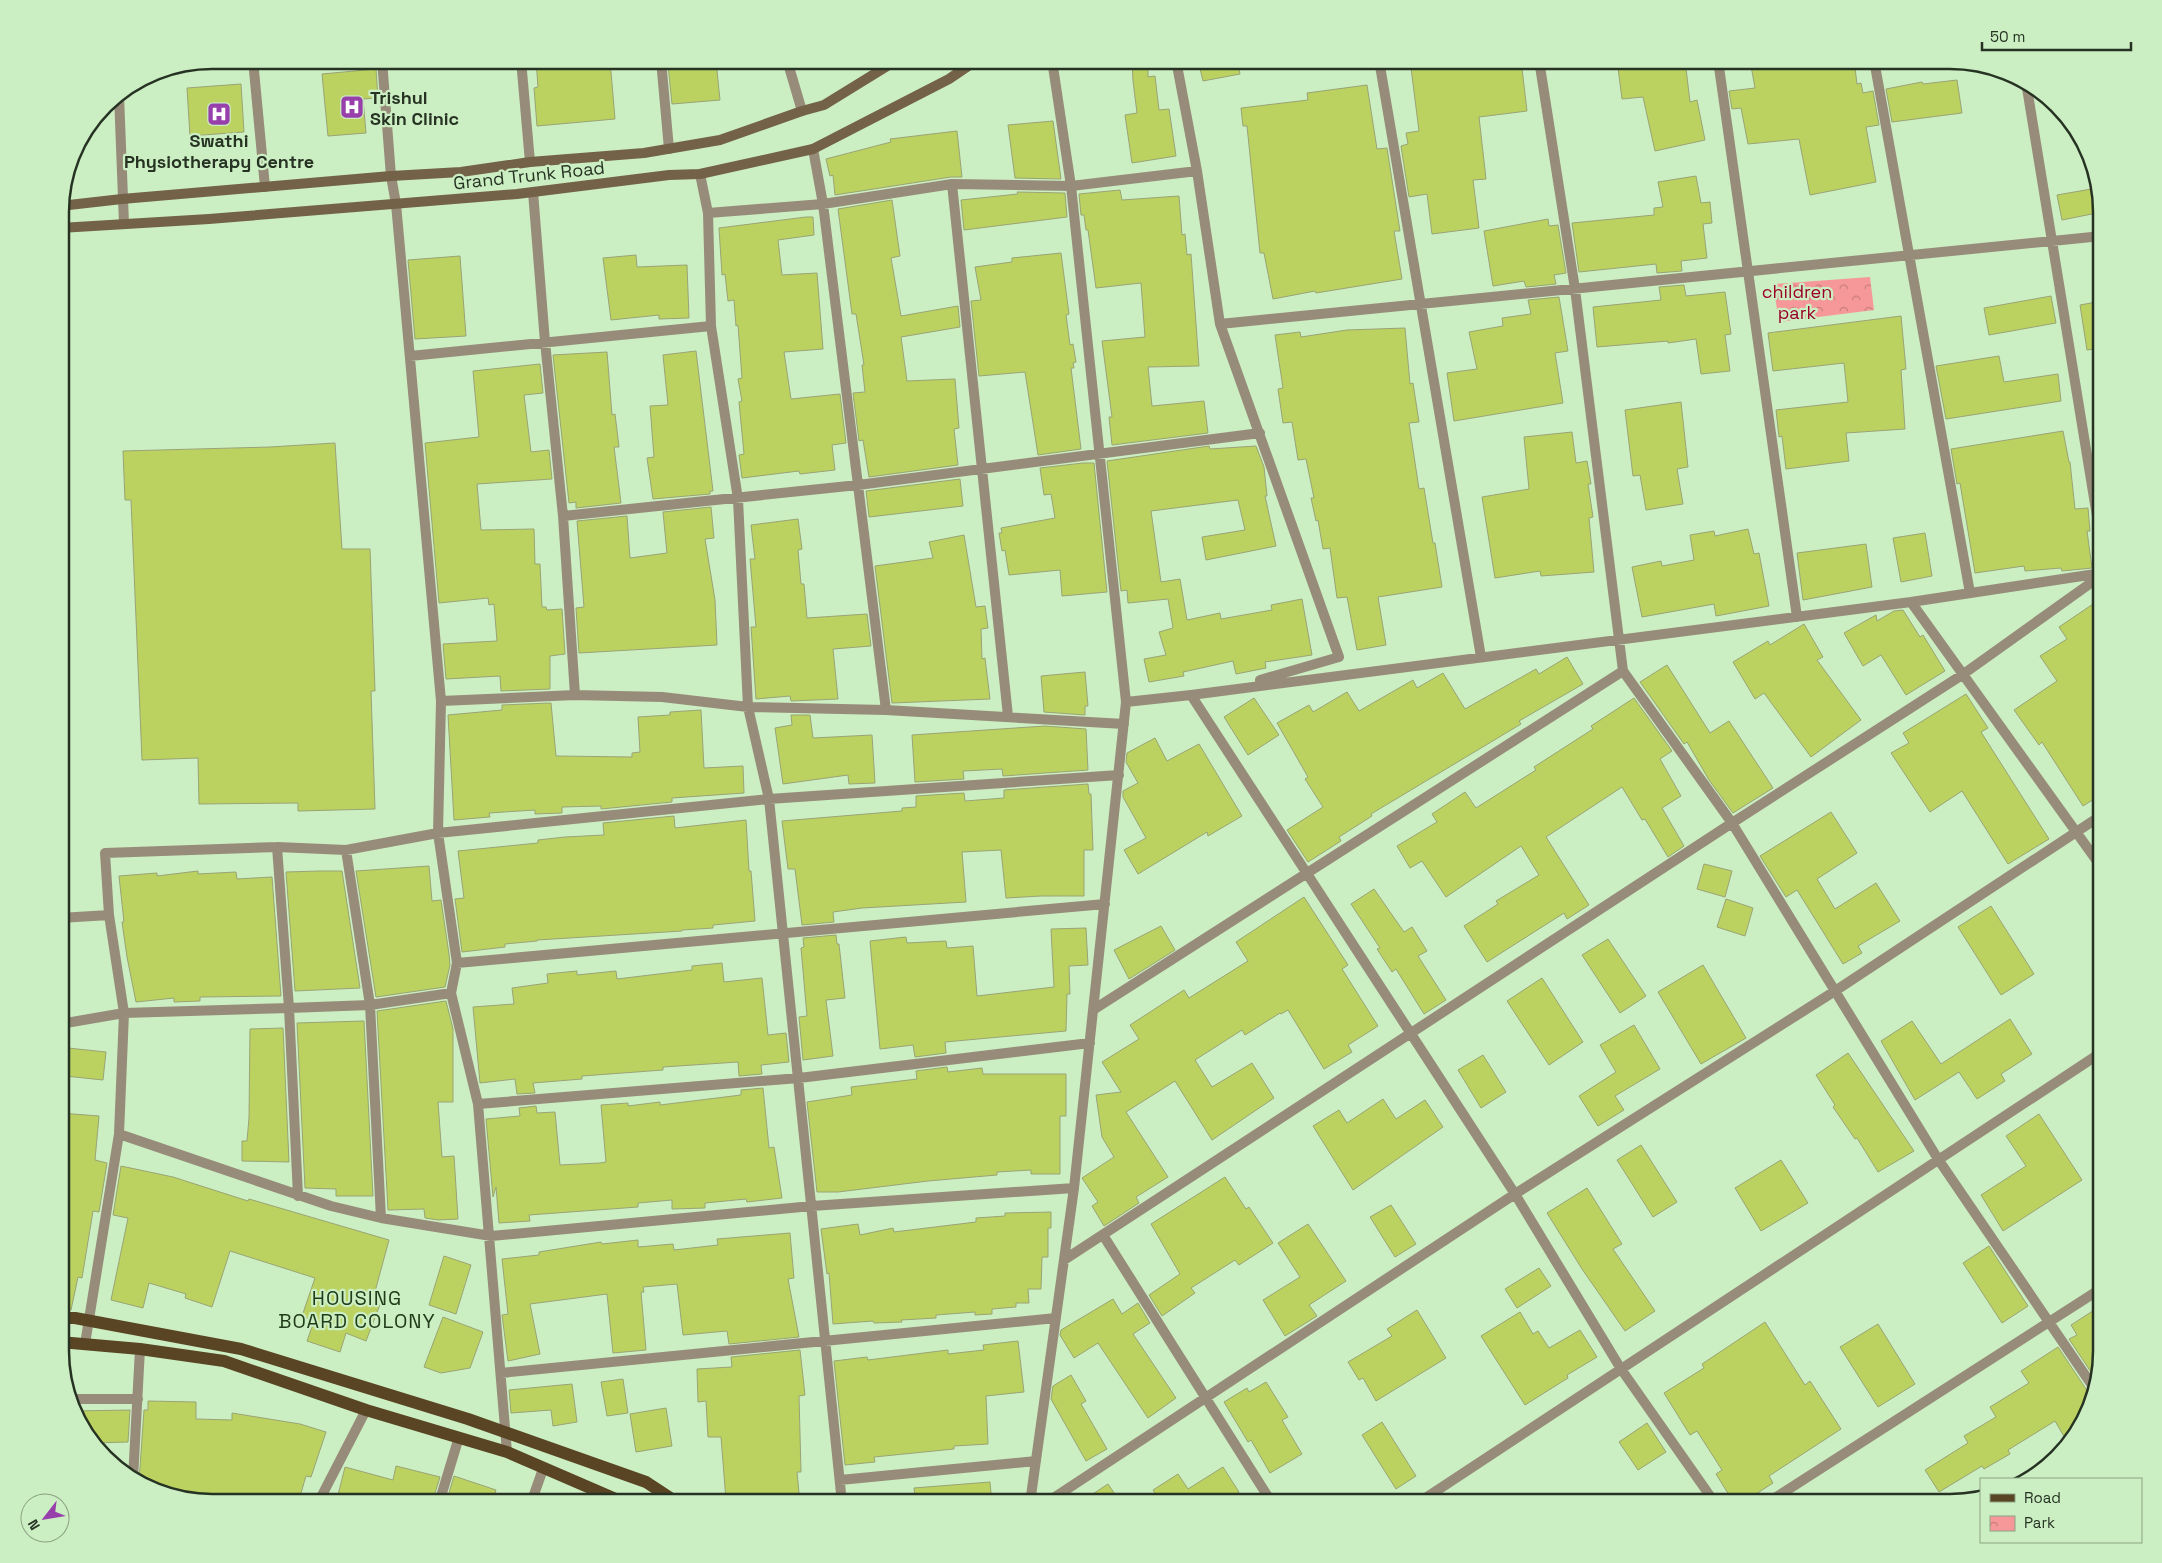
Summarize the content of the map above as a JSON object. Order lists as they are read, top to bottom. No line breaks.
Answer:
{"streets":{"main road":["Grand Trunk Road"]},"districts":["HOUSING BOARD COLONY"],"parks":["children park"],"places":{"hospital":["Trishul Skin Clinic","Swathi Physiotherapy Centre"]},"legend":["Road","Park"],"scale_bar":"50 m","north":"bottom left"}
